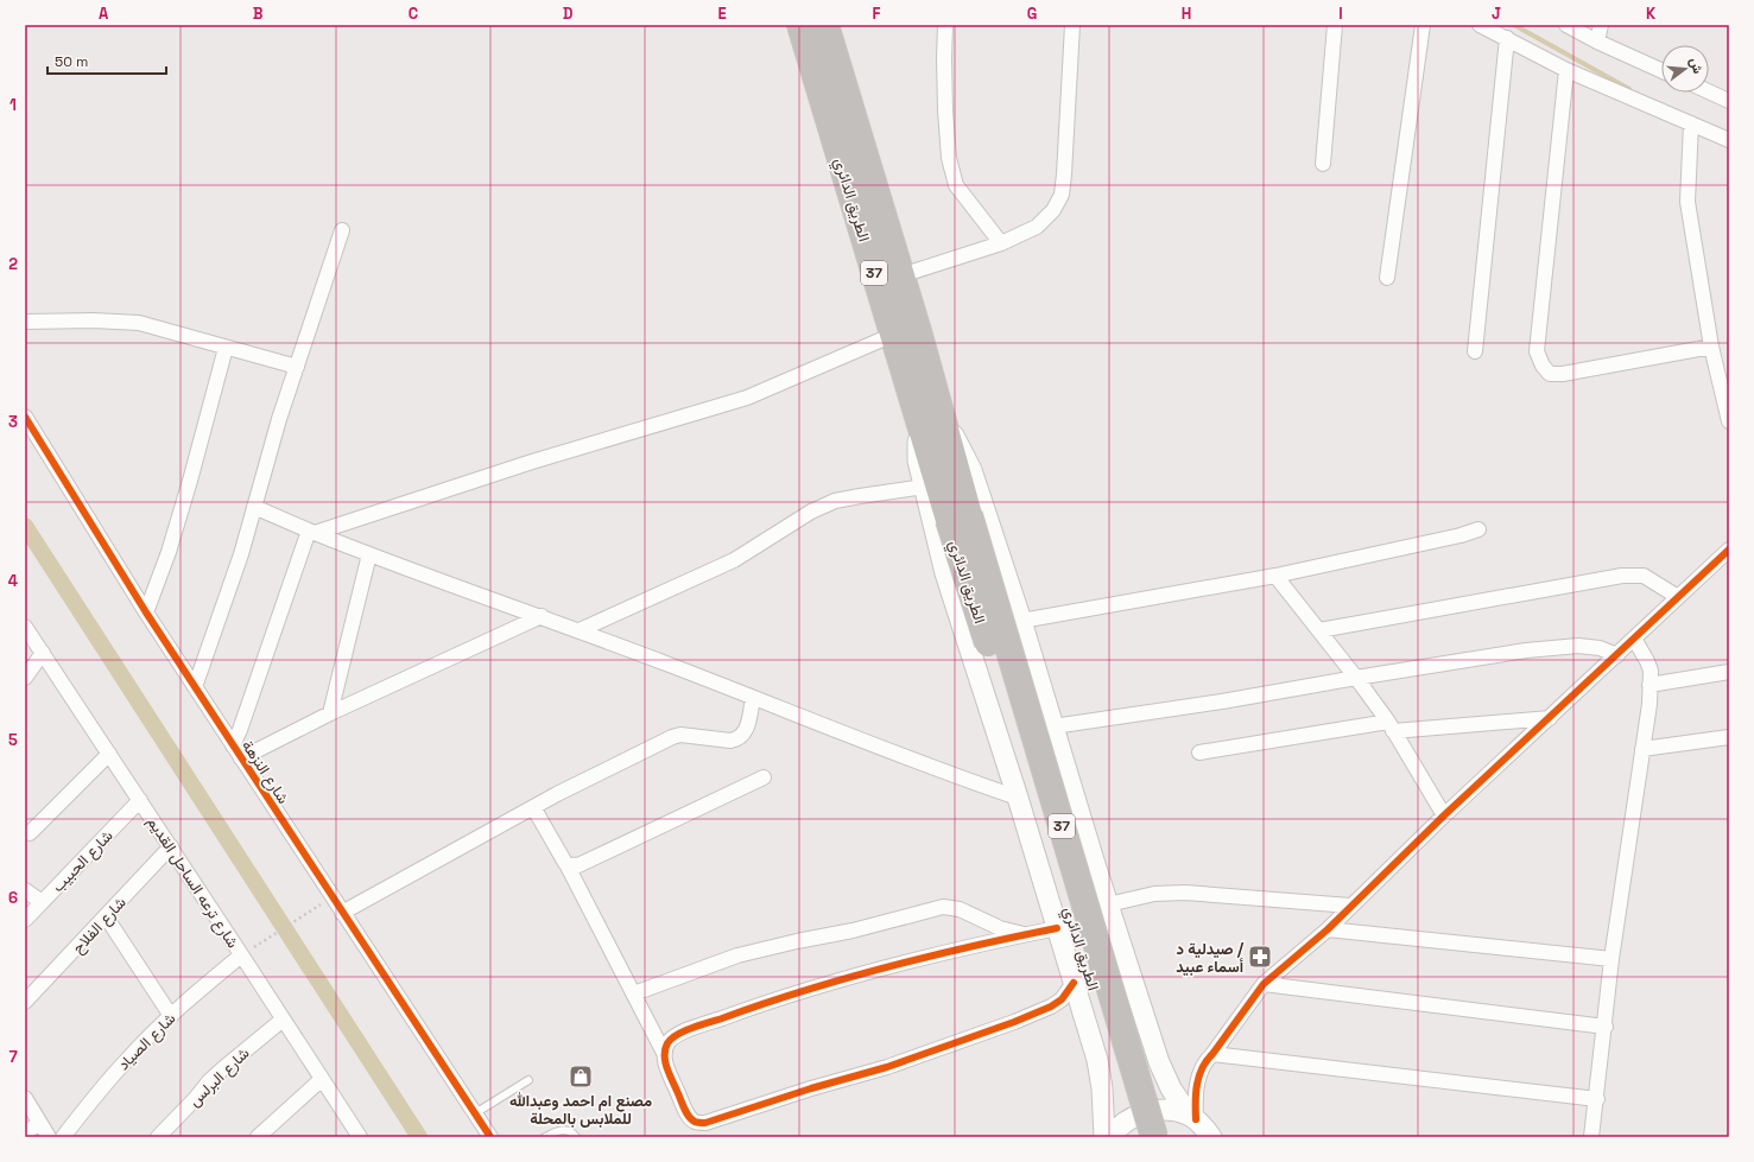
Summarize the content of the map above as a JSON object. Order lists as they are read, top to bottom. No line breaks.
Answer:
{"streets":{"highway":["الطريق الدائري","37"],"street":["شارع النزهة","شارع الحبيب","شارع ترعه الساحل القديم","شارع الفلاح","شارع الصياد","شارع البرلس"]},"crossings":[["شارع الحبيب","شارع ترعه الساحل القديم"],["شارع ترعه الساحل القديم","شارع الفلاح"],["شارع ترعه الساحل القديم","شارع الصياد"],["شارع ترعه الساحل القديم","شارع البرلس"]],"places":{"pharmacy":["صيدلية د / أسماء عبيد"],"shop":["مصنع ام احمد وعبدالله للملابس بالمحلة"]},"scale_bar":"50 m","north":"right","grid":{"columns":["A","B","C","D","E","F","G","H","I","J","K"],"rows":["1","2","3","4","5","6","7"]}}
